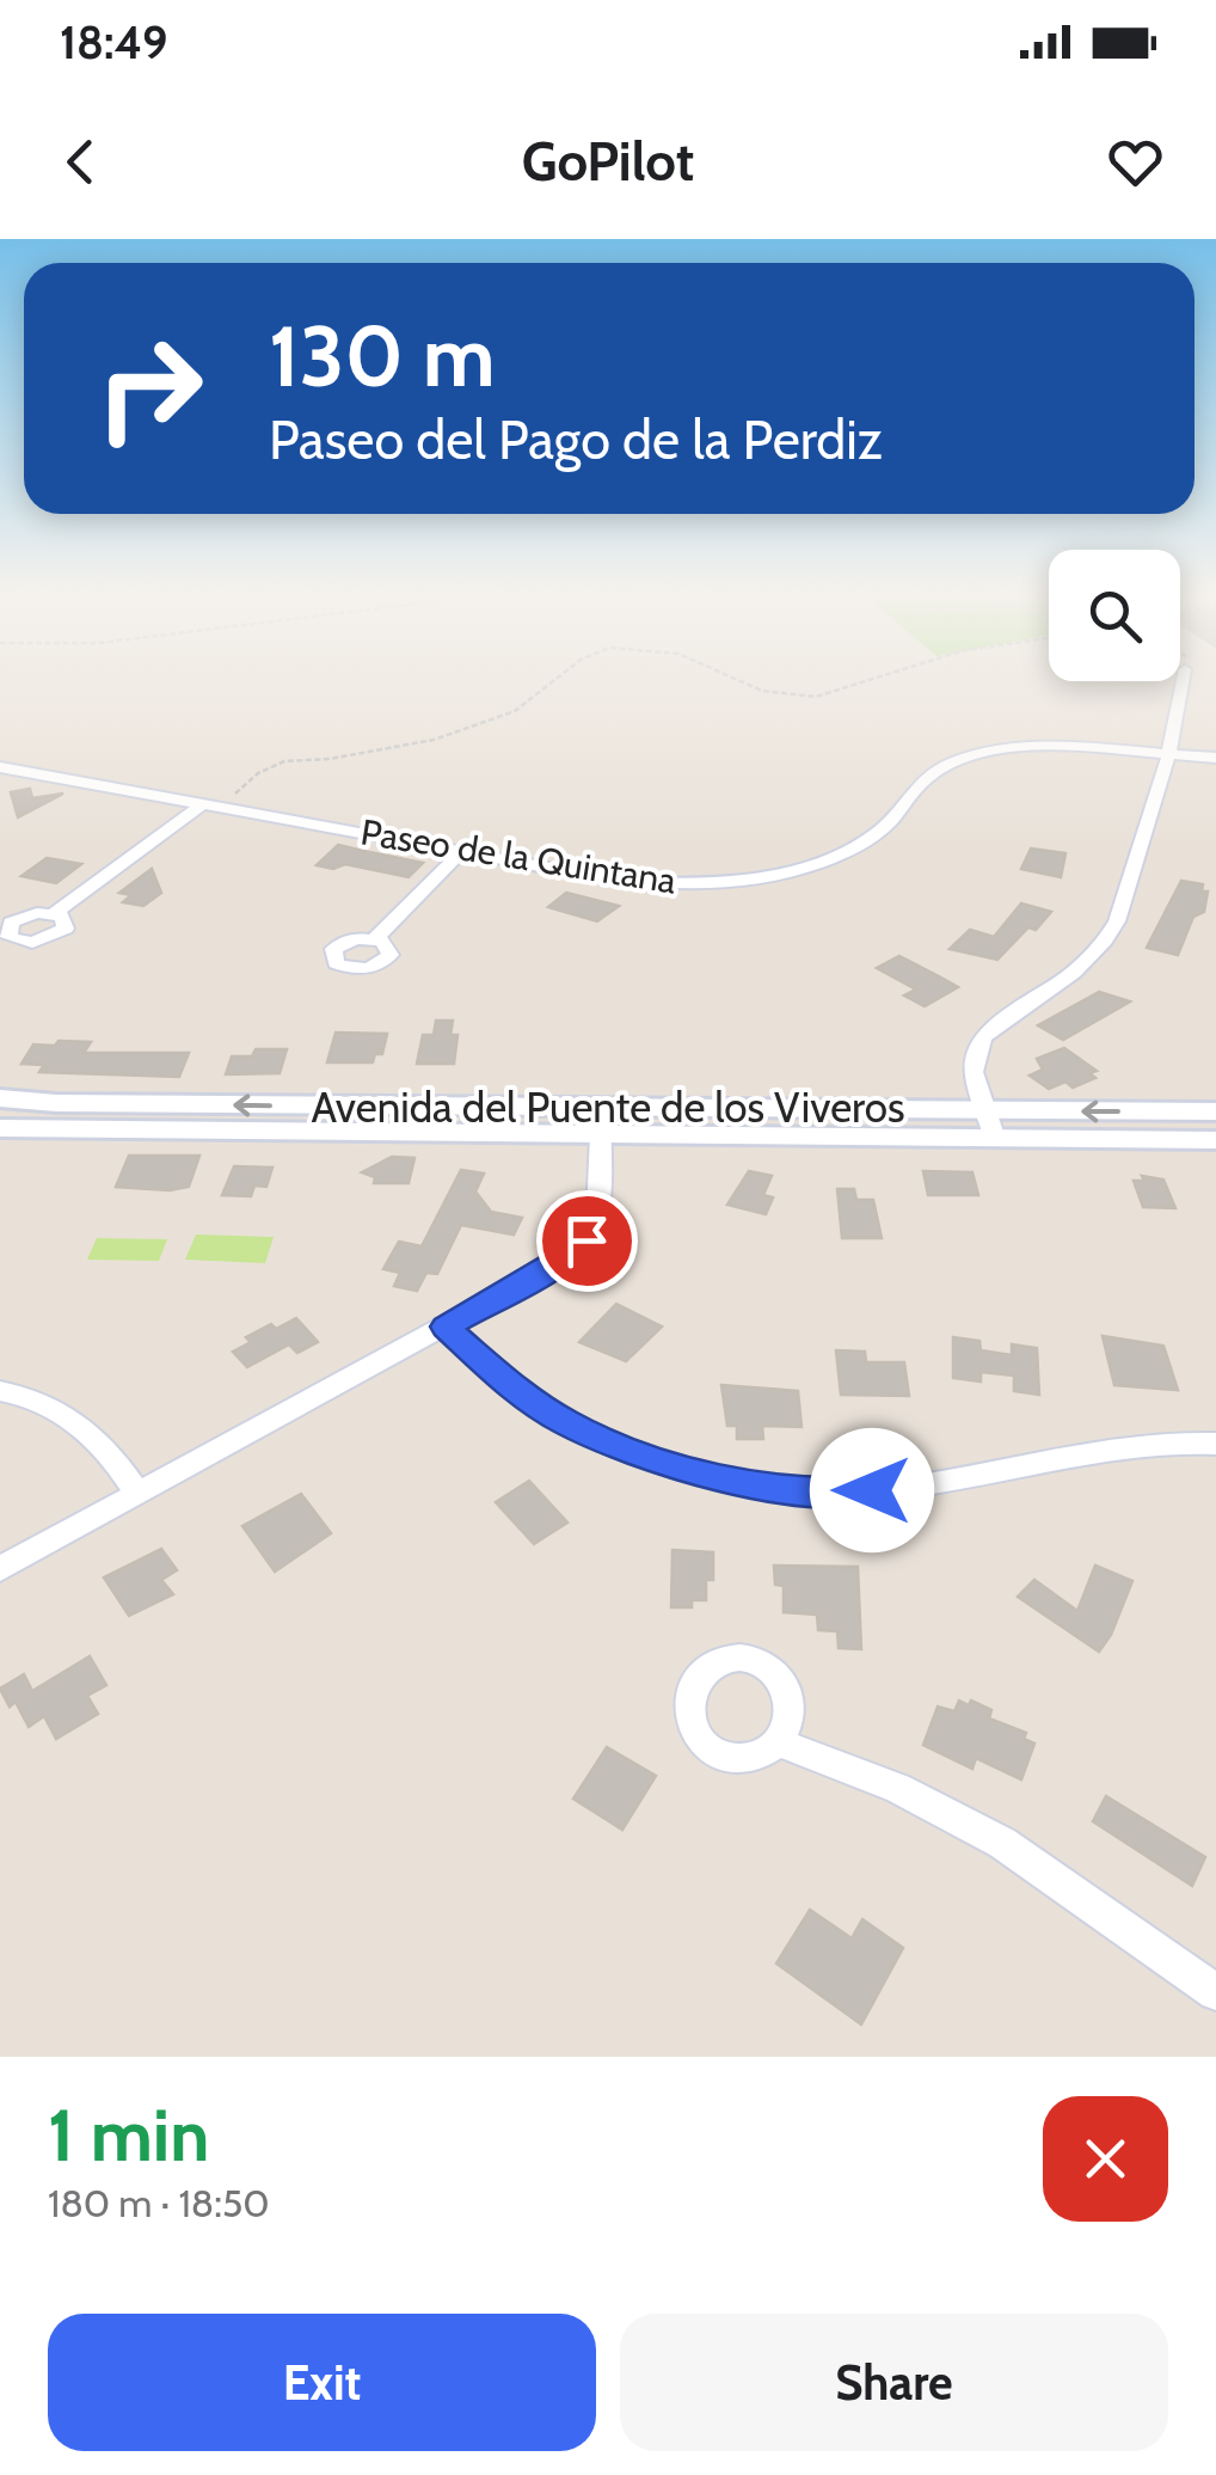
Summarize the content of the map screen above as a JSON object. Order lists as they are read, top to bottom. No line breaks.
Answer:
{"streets":{"street":["Paseo de la Quintana","Avenida del Puente de los Viveros"]},"page":{"status":"18:49","header":"GoPilot","turn":["130 m","Paseo del Pago de la Perdiz"],"heading":["1 min","180 m · 18:50"],"buttons":["Exit","Share"]}}
